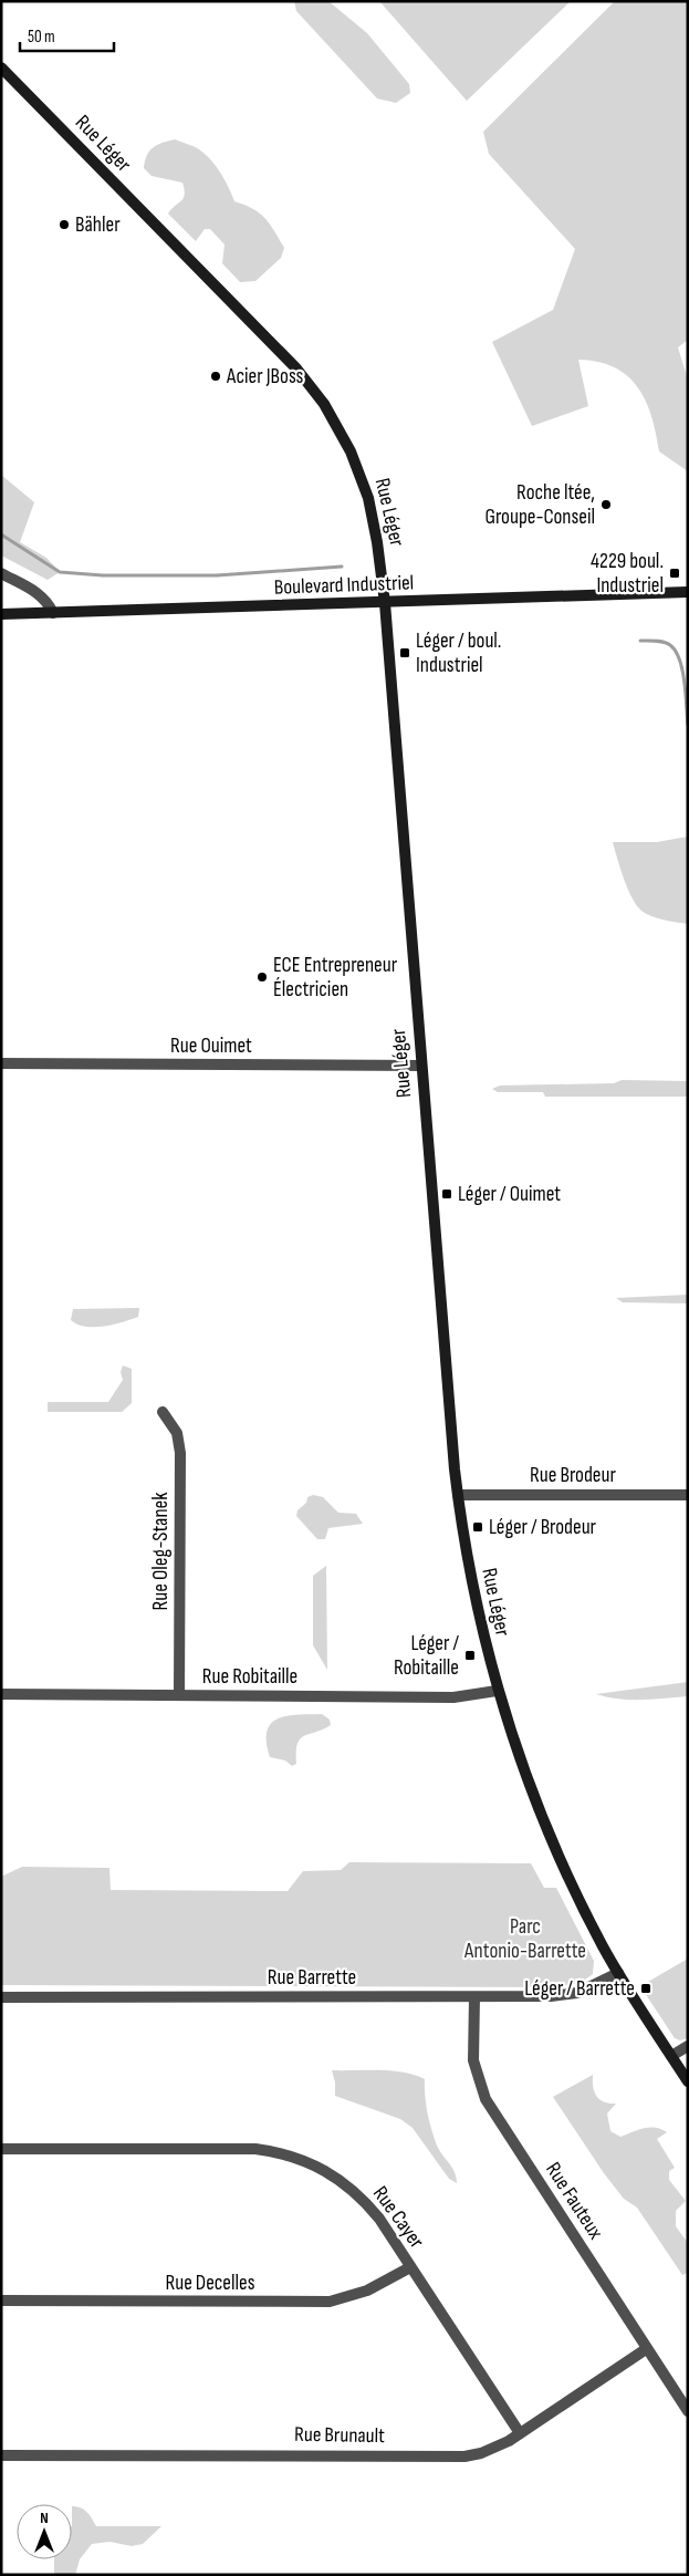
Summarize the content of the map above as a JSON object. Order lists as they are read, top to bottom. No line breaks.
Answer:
{"streets":{"street":["Rue Léger","Boulevard Industriel","Rue Ouimet","Rue Brodeur","Rue Oleg-Stanek","Rue Robitaille","Rue Barrette","Rue Fauteux","Rue Cayer","Rue Decelles","Rue Brunault"]},"crossings":[["Rue Léger","Boulevard Industriel"],["Rue Léger","Rue Ouimet"],["Rue Léger","Rue Brodeur"],["Rue Léger","Rue Robitaille"],["Rue Léger","Rue Barrette"],["Rue Oleg-Stanek","Rue Robitaille"],["Rue Barrette","Rue Fauteux"],["Rue Fauteux","Rue Brunault"],["Rue Cayer","Rue Decelles"],["Rue Cayer","Rue Brunault"]],"parks":["Parc Antonio-Barrette"],"places":{"other":["Bähler","Acier JBoss","Roche ltée, Groupe-Conseil","ECE Entrepreneur Électricien"],"transit":["4229 boul. Industriel","Léger / boul. Industriel","Léger / Ouimet","Léger / Brodeur","Léger / Robitaille","Léger / Barrette"]},"scale_bar":"50 m","north":"top"}
